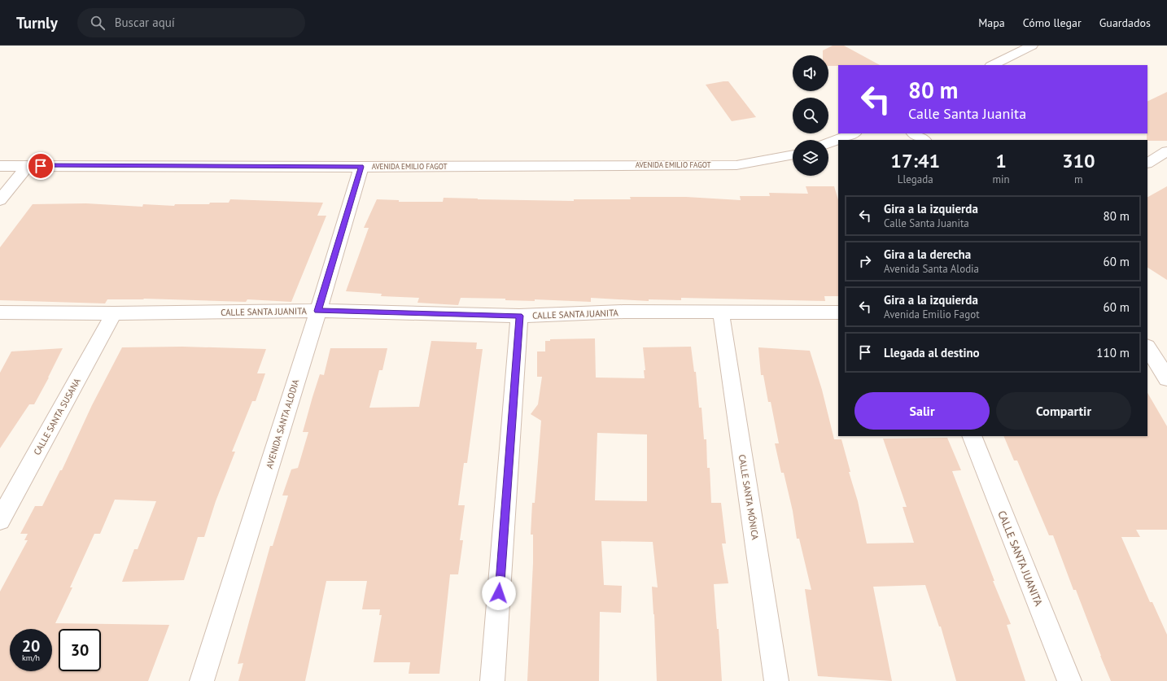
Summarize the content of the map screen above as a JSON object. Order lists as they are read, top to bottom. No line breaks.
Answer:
{"streets":{"street":["AVENIDA EMILIO FAGOT","CALLE SANTA JUANITA","CALLE SANTA SUSANA","AVENIDA SANTA ALODIA","CALLE SANTA MÓNICA"]},"crossings":[["AVENIDA EMILIO FAGOT","AVENIDA SANTA ALODIA"],["CALLE SANTA JUANITA","CALLE SANTA SUSANA"],["CALLE SANTA JUANITA","AVENIDA SANTA ALODIA"],["CALLE SANTA JUANITA","CALLE SANTA MÓNICA"]],"page":{"header":"Turnly","search":"Buscar aquí","nav":["Mapa","Cómo llegar","Guardados"],"turn":["80 m","Calle Santa Juanita"],"eta":["17:41","Llegada","1","min","310","m"],"list":[{"name":"Gira a la izquierda","note":"Calle Santa Juanita","value":"80 m"},{"name":"Gira a la derecha","note":"Avenida Santa Alodia","value":"60 m"},{"name":"Gira a la izquierda","note":"Avenida Emilio Fagot","value":"60 m"},{"name":"Llegada al destino","value":"110 m"}],"buttons":["Salir","Compartir"],"speed":"20 km/h","limit":"30"}}
